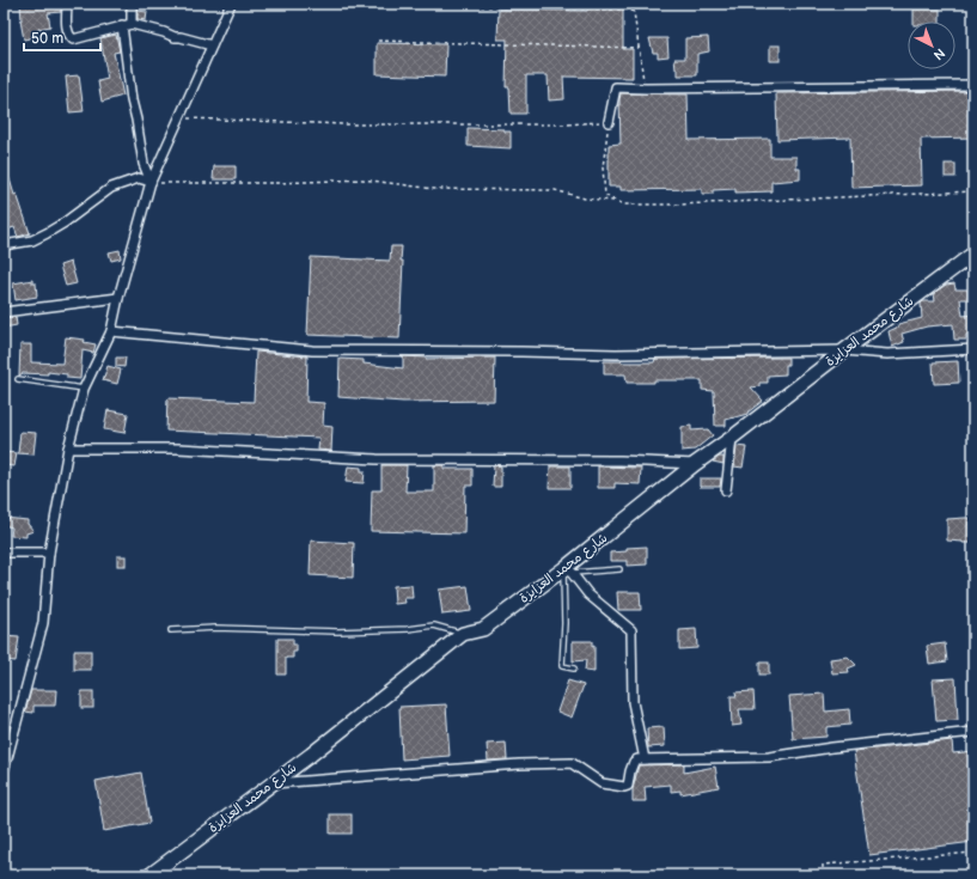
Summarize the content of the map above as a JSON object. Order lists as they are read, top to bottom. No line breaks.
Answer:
{"streets":{"main road":["شارع محمد العزايزة"]},"scale_bar":"50 m","north":"bottom right"}
